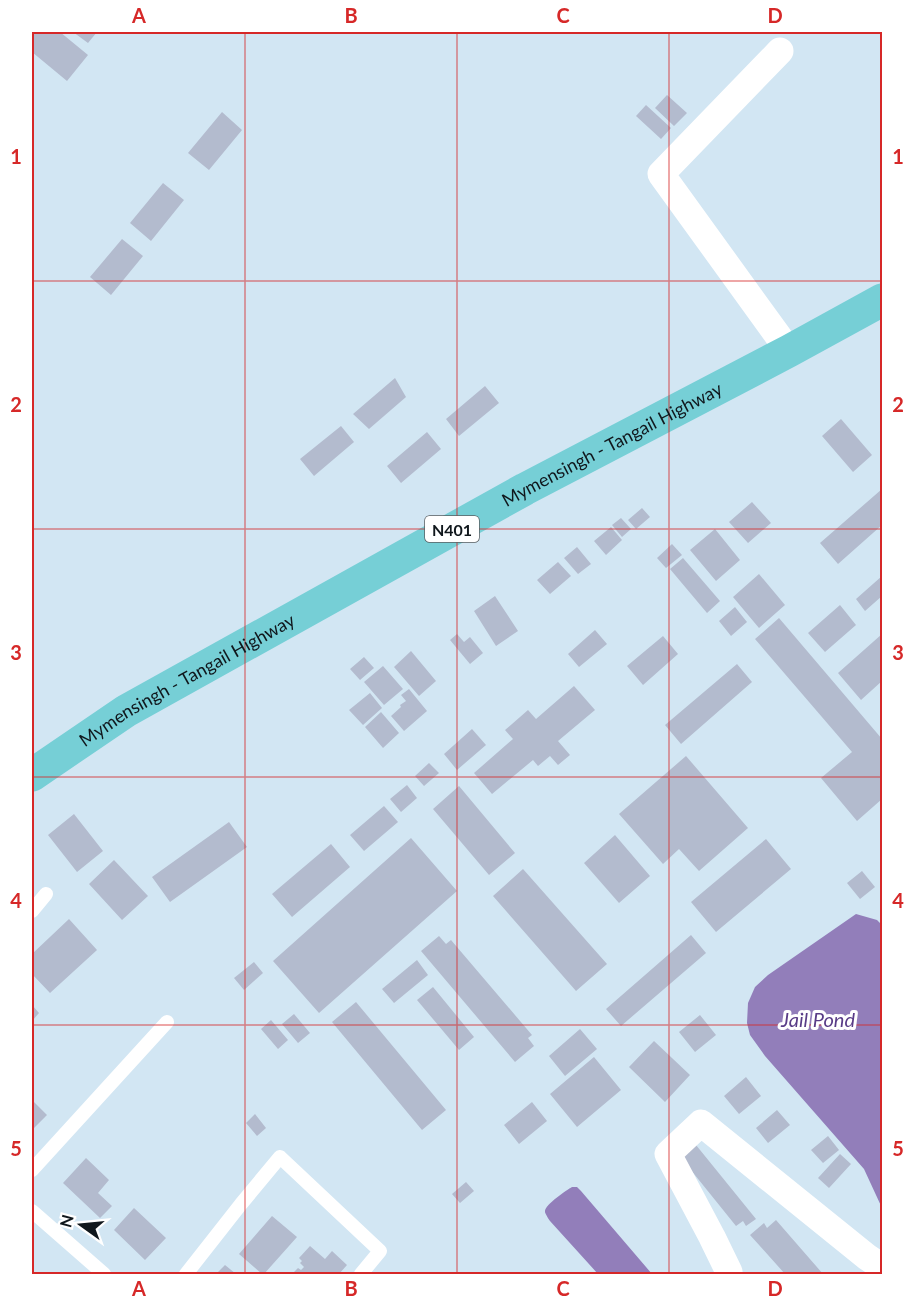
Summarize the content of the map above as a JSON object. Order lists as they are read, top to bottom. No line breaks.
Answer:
{"streets":{"highway":["Mymensingh - Tangail Highway","N401"]},"water":["Jail Pond"],"north":"left","grid":{"columns":["A","B","C","D"],"rows":["1","2","3","4","5"]}}
